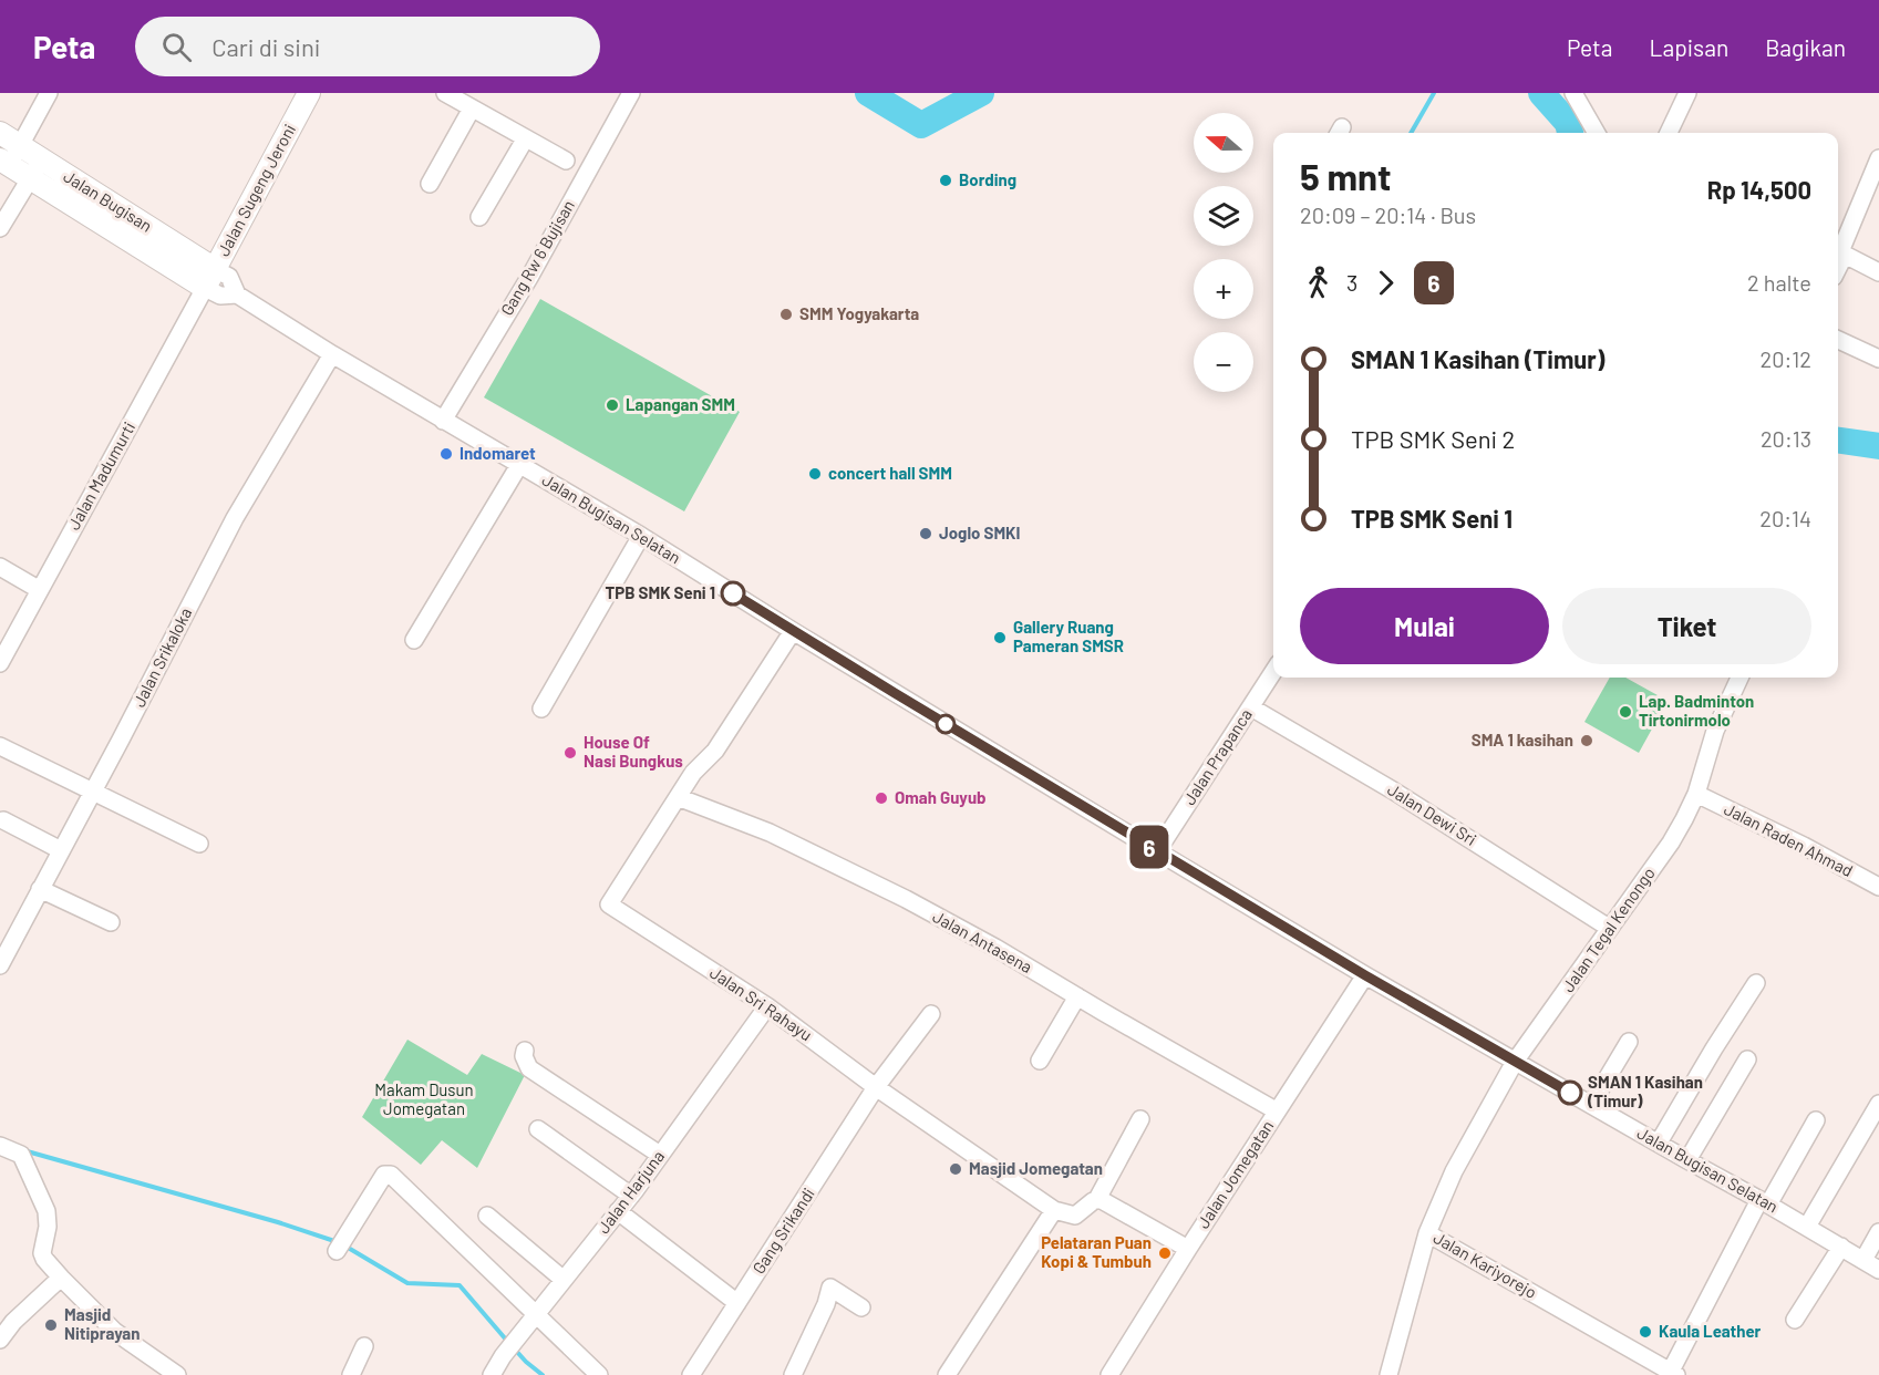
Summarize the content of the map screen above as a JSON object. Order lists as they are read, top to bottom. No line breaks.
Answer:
{"streets":{"main road":["Jalan Sugeng Jeroni","Jalan Bugisan"],"street":["Gang Rw 6 Bujisan","Jalan Madumurti","Jalan Bugisan Selatan","Jalan Srikaloka","Jalan Prapanca","Jalan Dewi Sri","Jalan Raden Ahmad","Jalan Tegal Kenongo","Jalan Antasena","Jalan Sri Rahayu","Jalan Jomegatan","Jalan Harjuna","Gang Srikandi","Jalan Kariyorejo"]},"crossings":[["Jalan Sugeng Jeroni","Jalan Bugisan"],["Jalan Sugeng Jeroni","Jalan Madumurti"],["Jalan Sugeng Jeroni","Jalan Bugisan Selatan"],["Jalan Bugisan","Jalan Madumurti"],["Jalan Bugisan","Jalan Bugisan Selatan"],["Gang Rw 6 Bujisan","Jalan Bugisan Selatan"],["Jalan Madumurti","Jalan Bugisan Selatan"],["Jalan Bugisan Selatan","Jalan Srikaloka"],["Jalan Bugisan Selatan","Jalan Prapanca"],["Jalan Bugisan Selatan","Jalan Tegal Kenongo"],["Jalan Bugisan Selatan","Jalan Sri Rahayu"],["Jalan Bugisan Selatan","Jalan Jomegatan"],["Jalan Bugisan Selatan","Jalan Kariyorejo"],["Jalan Prapanca","Jalan Dewi Sri"],["Jalan Dewi Sri","Jalan Tegal Kenongo"],["Jalan Raden Ahmad","Jalan Tegal Kenongo"],["Jalan Tegal Kenongo","Jalan Kariyorejo"],["Jalan Antasena","Jalan Sri Rahayu"],["Jalan Antasena","Jalan Jomegatan"],["Jalan Sri Rahayu","Jalan Harjuna"],["Jalan Sri Rahayu","Gang Srikandi"]],"parks":["Makam Dusun Jomegatan"],"places":["Bording","SMM Yogyakarta","Lapangan SMM","Indomaret","concert hall SMM","Joglo SMKI","TPB SMK Seni 1","Gallery Ruang Pameran SMSR","Lap. Badminton Tirtonirmolo","SMA 1 kasihan","House Of Nasi Bungkus","Omah Guyub","SMAN 1 Kasihan (Timur)","Masjid Jomegatan","Pelataran Puan Kopi & Tumbuh","Masjid Nitiprayan","Kaula Leather"],"lines":["bus line 6"],"north":"left","page":{"header":"Peta","search":"Cari di sini","nav":["Peta","Lapisan","Bagikan"],"on_map":"6","map_buttons":["+","−"],"heading":["5 mnt","20:09 – 20:14 · Bus","Rp 14,500"],"legs":["3","6","2 halte"],"list":[{"name":"SMAN 1 Kasihan (Timur)","value":"20:12"},{"name":"TPB SMK Seni 2","value":"20:13"},{"name":"TPB SMK Seni 1","value":"20:14"}],"buttons":["Mulai","Tiket"]}}
